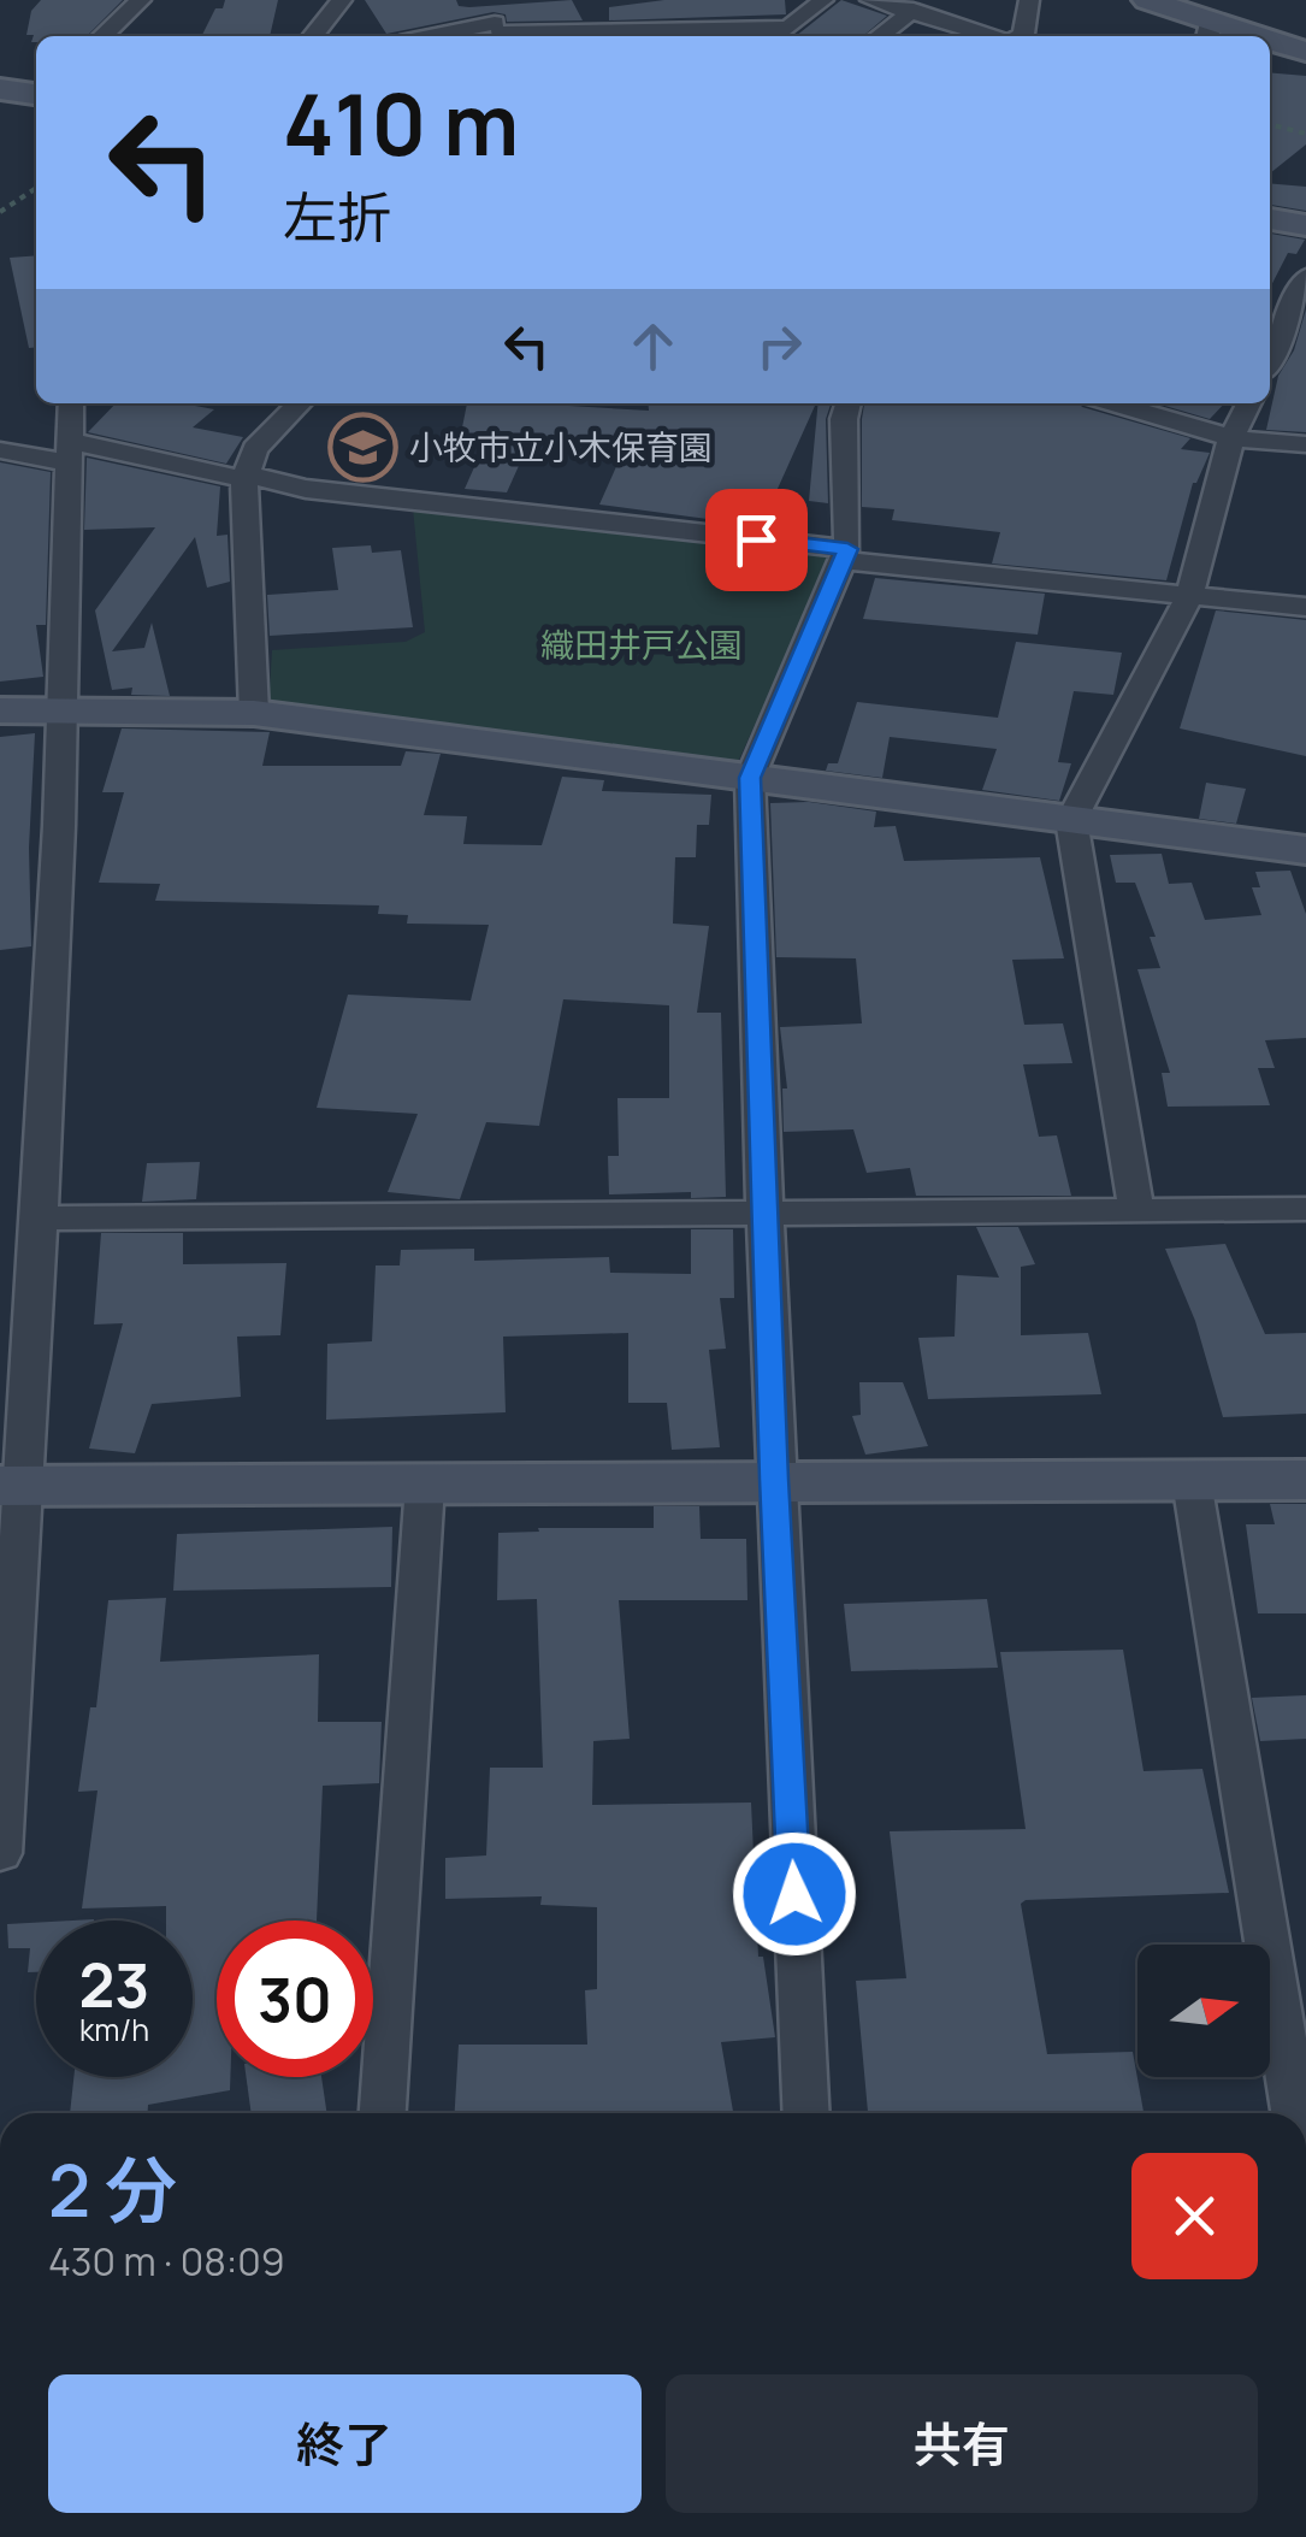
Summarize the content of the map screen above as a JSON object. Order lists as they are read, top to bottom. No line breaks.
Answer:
{"parks":["織田井戸公園"],"places":{"school or university":["小牧市立小木保育園"]},"north":"right","page":{"turn":["410 m","左折"],"speed":"23 km/h","limit":"30","heading":["2 分","430 m · 08:09"],"buttons":["終了","共有"]}}
